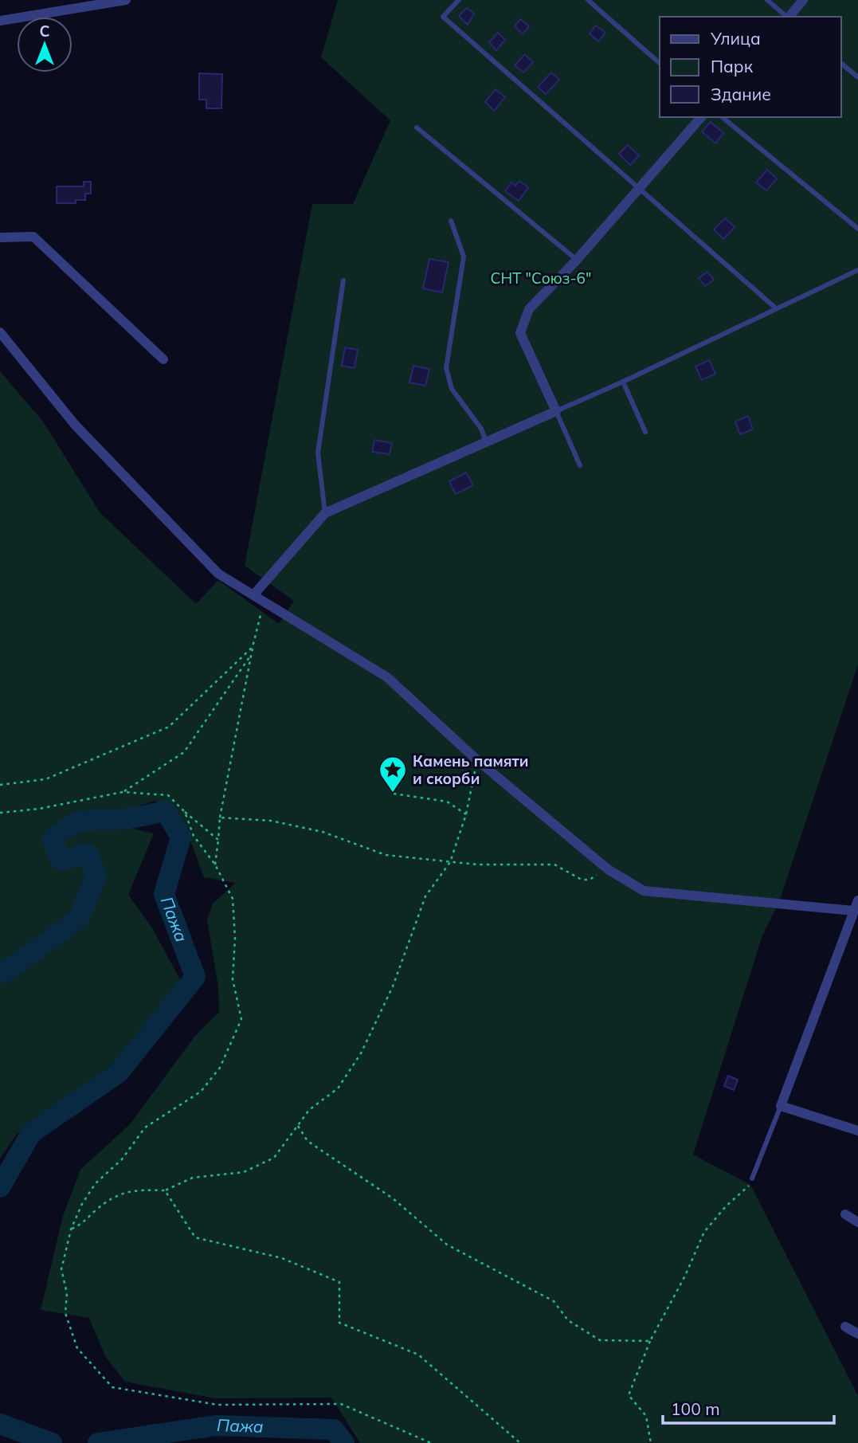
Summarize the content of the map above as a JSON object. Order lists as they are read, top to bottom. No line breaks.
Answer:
{"water":["Пажа"],"parks":["СНТ \"Союз-6\""],"places":{"place":["Камень памяти и скорби"]},"legend":["Улица","Парк","Здание"],"scale_bar":"100 m","north":"top"}
